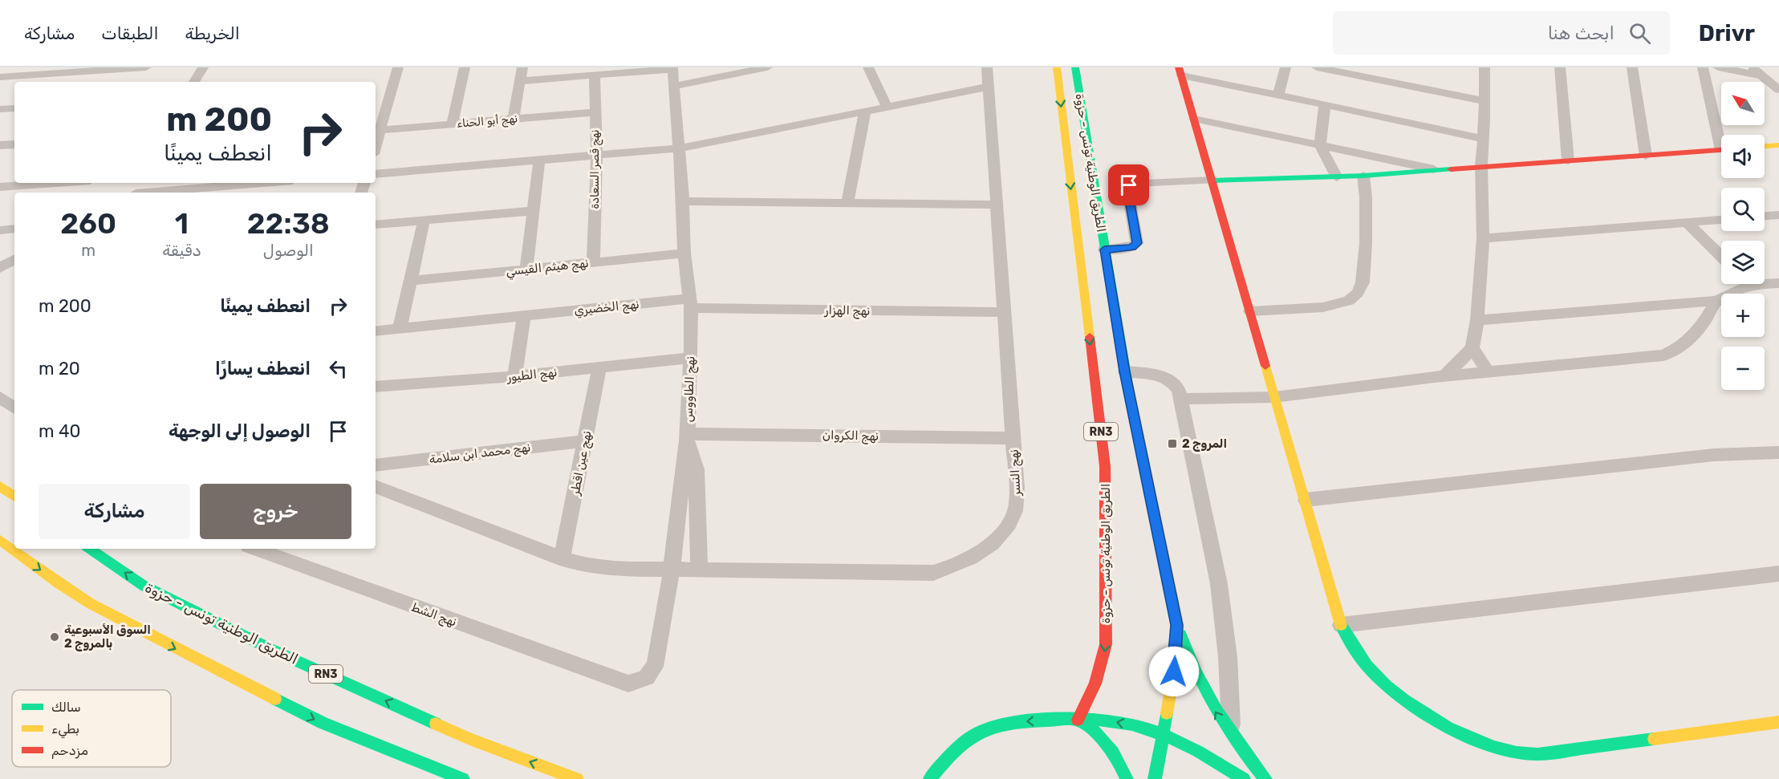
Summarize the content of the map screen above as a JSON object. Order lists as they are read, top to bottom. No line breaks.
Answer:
{"streets":{"main road":["الطريق الوطنية تونس - حزوة","RN3"],"street":["نهج أبو الحناء","نهج قصر السعادة","نهج هيثم القيسي","نهج الخضيري","نهج الهزار","نهج الطيور","نهج الطاووس","نهج الكروان","نهج محمد ابن سلامة","نهج عين اقطر","نهج النسر","نهج الشط"]},"crossings":[["نهج أبو الحناء","نهج قصر السعادة"],["الطريق الوطنية تونس - حزوة","RN3"],["نهج قصر السعادة","نهج هيثم القيسي"],["نهج هيثم القيسي","نهج الطاووس"],["نهج الخضيري","نهج الهزار"],["نهج الخضيري","نهج الطاووس"],["نهج الهزار","نهج الطاووس"],["نهج الهزار","نهج النسر"],["نهج الطيور","نهج الطاووس"],["نهج الطيور","نهج عين اقطر"],["نهج الطاووس","نهج الكروان"],["نهج الطاووس","نهج النسر"],["نهج الطاووس","نهج الشط"],["نهج الكروان","نهج النسر"],["نهج محمد ابن سلامة","نهج عين اقطر"],["نهج عين اقطر","نهج النسر"]],"places":{"transit":["المروج 2"],"other":["السوق الأسبوعية بالمروج 2"]},"legend":["سالك","بطيء","مزدحم"],"north":"top left","page":{"header":"Drivr","search":"ابحث هنا","nav":["الخريطة","الطبقات","مشاركة"],"map_buttons":["+","−"],"turn":["200 m","انعطف يمينًا"],"eta":["22:38","الوصول","1","دقيقة","260","m"],"list":[{"name":"انعطف يمينًا","value":"200 m"},{"name":"انعطف يسارًا","value":"20 m"},{"name":"الوصول إلى الوجهة","value":"40 m"}],"buttons":["خروج","مشاركة"]}}
